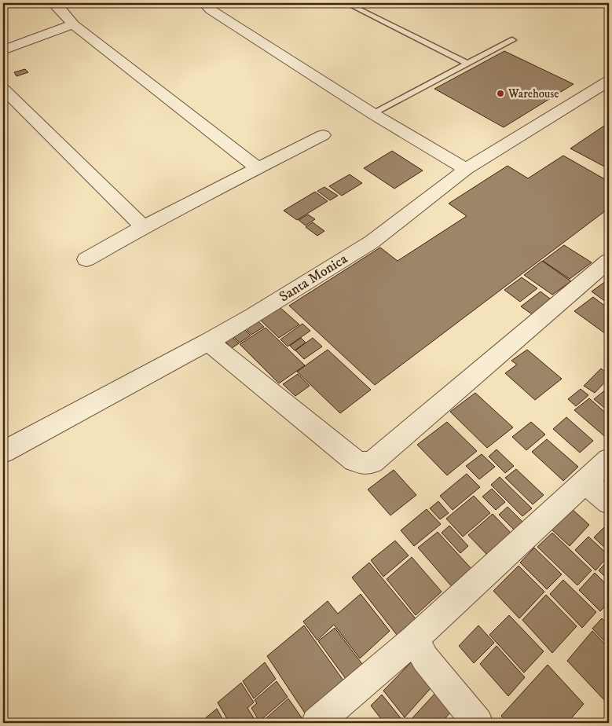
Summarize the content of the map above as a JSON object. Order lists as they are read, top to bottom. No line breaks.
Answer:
{"streets":{"street":["Santa Monica"]},"places":["Warehouse"]}
